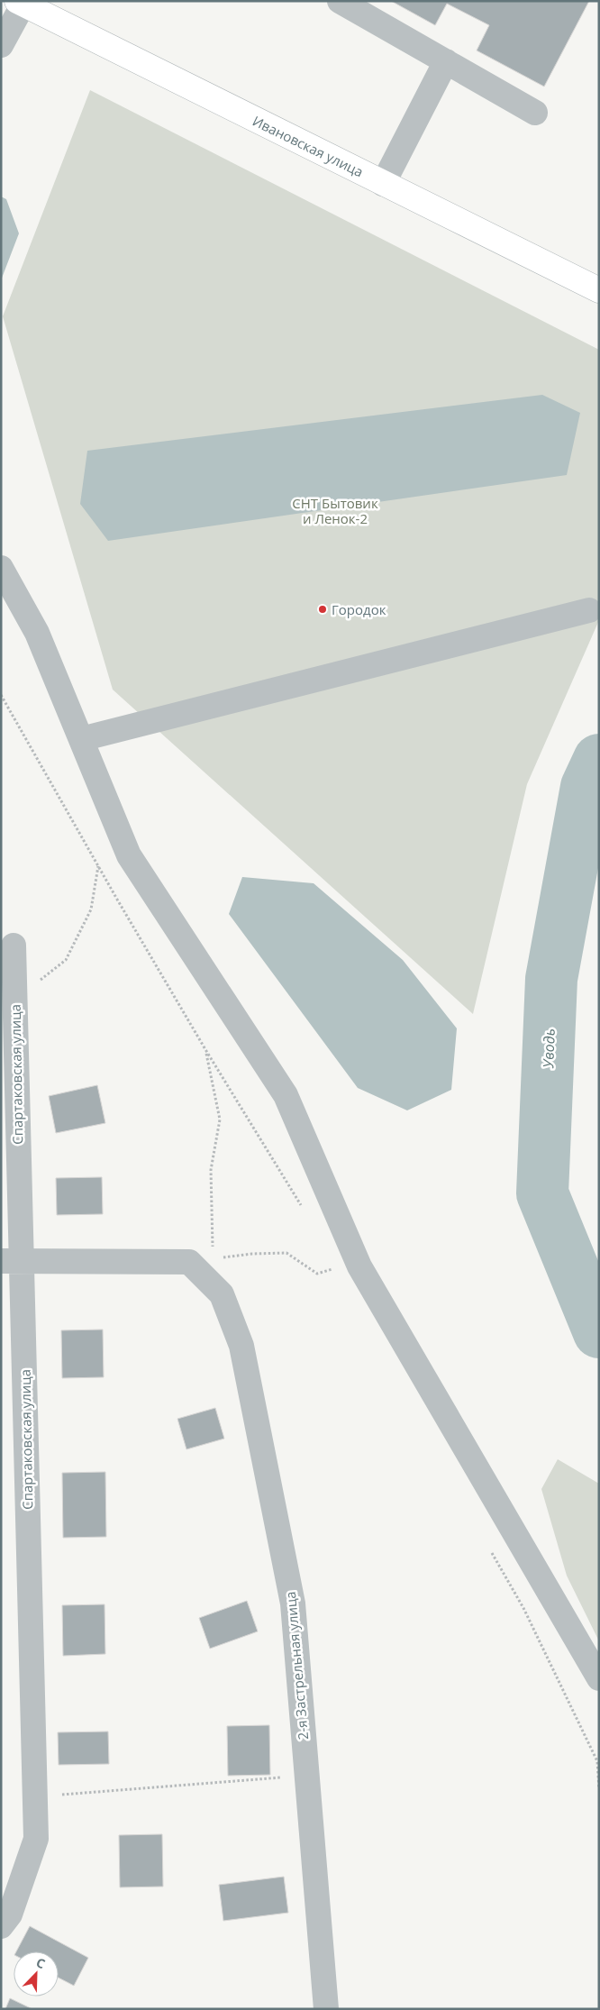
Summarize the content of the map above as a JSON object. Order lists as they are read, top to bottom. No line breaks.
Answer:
{"streets":{"main road":["Ивановская улица"],"street":["Спартаковская улица","2-я Застрельная улица"]},"water":["Уводь"],"parks":["СНТ Бытовик и Ленок-2"],"places":["Городок"],"north":"top right"}
